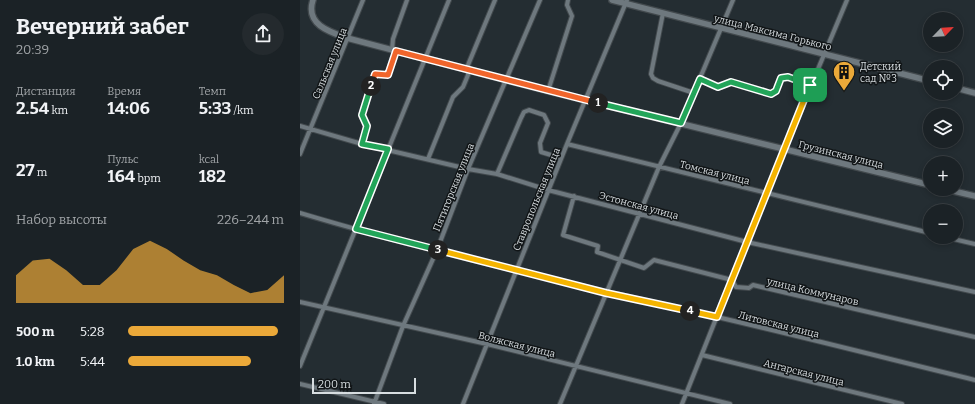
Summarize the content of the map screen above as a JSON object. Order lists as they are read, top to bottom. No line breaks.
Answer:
{"streets":{"main road":["улица Максима Горького","Грузинская улица"],"street":["Сальская улица","Томская улица","Пятигорская улица","Ставропольская улица","Эстонская улица","улица Коммунаров","Литовская улица","Волжская улица","Ангарская улица"]},"crossings":[["улица Максима Горького","Ставропольская улица"],["Сальская улица","Грузинская улица"],["Сальская улица","Эстонская улица"],["Грузинская улица","Пятигорская улица"],["Грузинская улица","Ставропольская улица"],["Томская улица","Ставропольская улица"],["Пятигорская улица","Эстонская улица"],["Пятигорская улица","Литовская улица"],["Пятигорская улица","Волжская улица"],["Ставропольская улица","Эстонская улица"],["Ставропольская улица","Литовская улица"],["Ставропольская улица","Волжская улица"],["Эстонская улица","улица Коммунаров"]],"places":{"building":["Детский сад №3"]},"scale_bar":"200 m","north":"top right","page":{"heading":["Вечерний забег","20:39"],"map_buttons":["+","−"],"stats":[["Дистанция","2.54 km"],["Время","14:06"],["Темп","5:33 /km"],["27 m"],["Пульс","164 bpm"],["kcal","182"]],"pins":["2","1","3","4"],"chart":["Набор высоты","226–244 m"],"list":[{"name":"500 m","note":"5:28"},{"name":"1.0 km","note":"5:44"}],"scale":"200 m"}}
